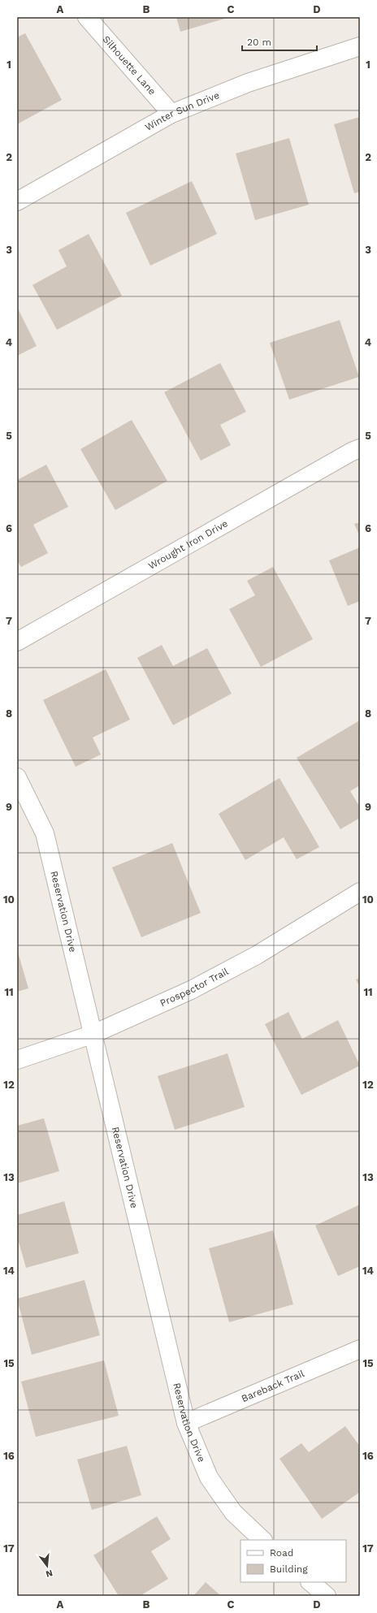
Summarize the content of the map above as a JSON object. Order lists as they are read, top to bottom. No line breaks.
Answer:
{"streets":{"street":["Silhouette Lane","Winter Sun Drive","Wrought Iron Drive","Reservation Drive","Prospector Trail","Bareback Trail"]},"crossings":[["Silhouette Lane","Winter Sun Drive"],["Reservation Drive","Prospector Trail"],["Reservation Drive","Bareback Trail"]],"legend":["Road","Building"],"scale_bar":"20 m","north":"bottom","grid":{"columns":["A","B","C","D"],"rows":["1","2","3","4","5","6","7","8","9","10","11","12","13","14","15","16","17"]}}
